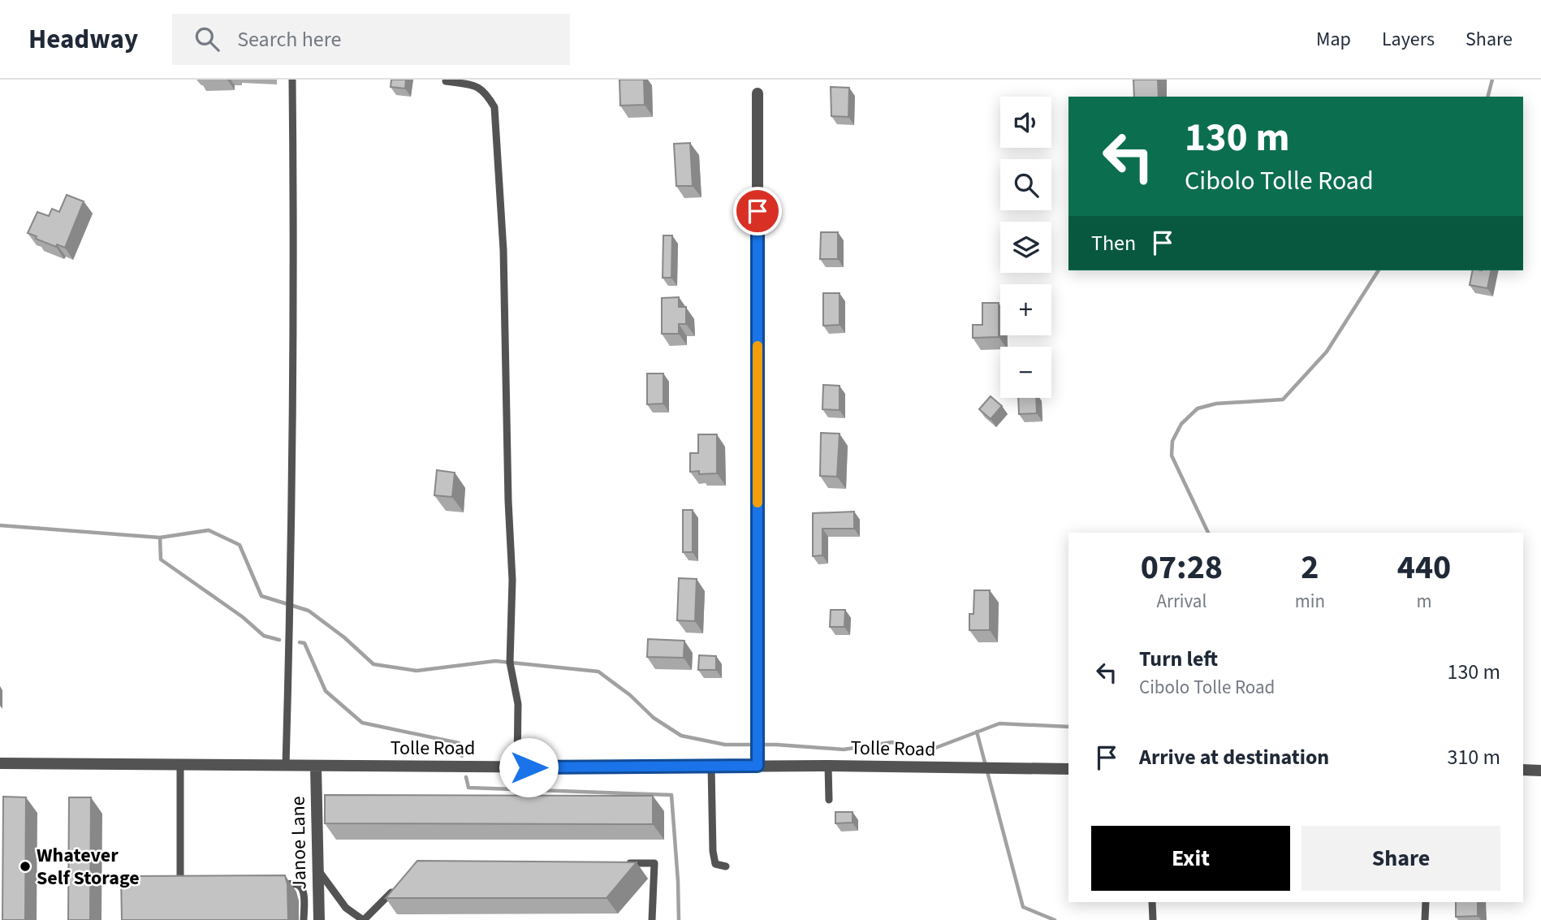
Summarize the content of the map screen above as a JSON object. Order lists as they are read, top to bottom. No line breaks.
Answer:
{"streets":{"street":["Tolle Road","Janoe Lane"]},"crossings":[["Tolle Road","Janoe Lane"]],"places":["Whatever Self Storage"],"page":{"header":"Headway","search":"Search here","nav":["Map","Layers","Share"],"map_buttons":["+","−"],"turn":["130 m","Cibolo Tolle Road"],"then":"Then","eta":["07:28","Arrival","2","min","440","m"],"list":[{"name":"Turn left","note":"Cibolo Tolle Road","value":"130 m"},{"name":"Arrive at destination","value":"310 m"}],"buttons":["Exit","Share"]}}
